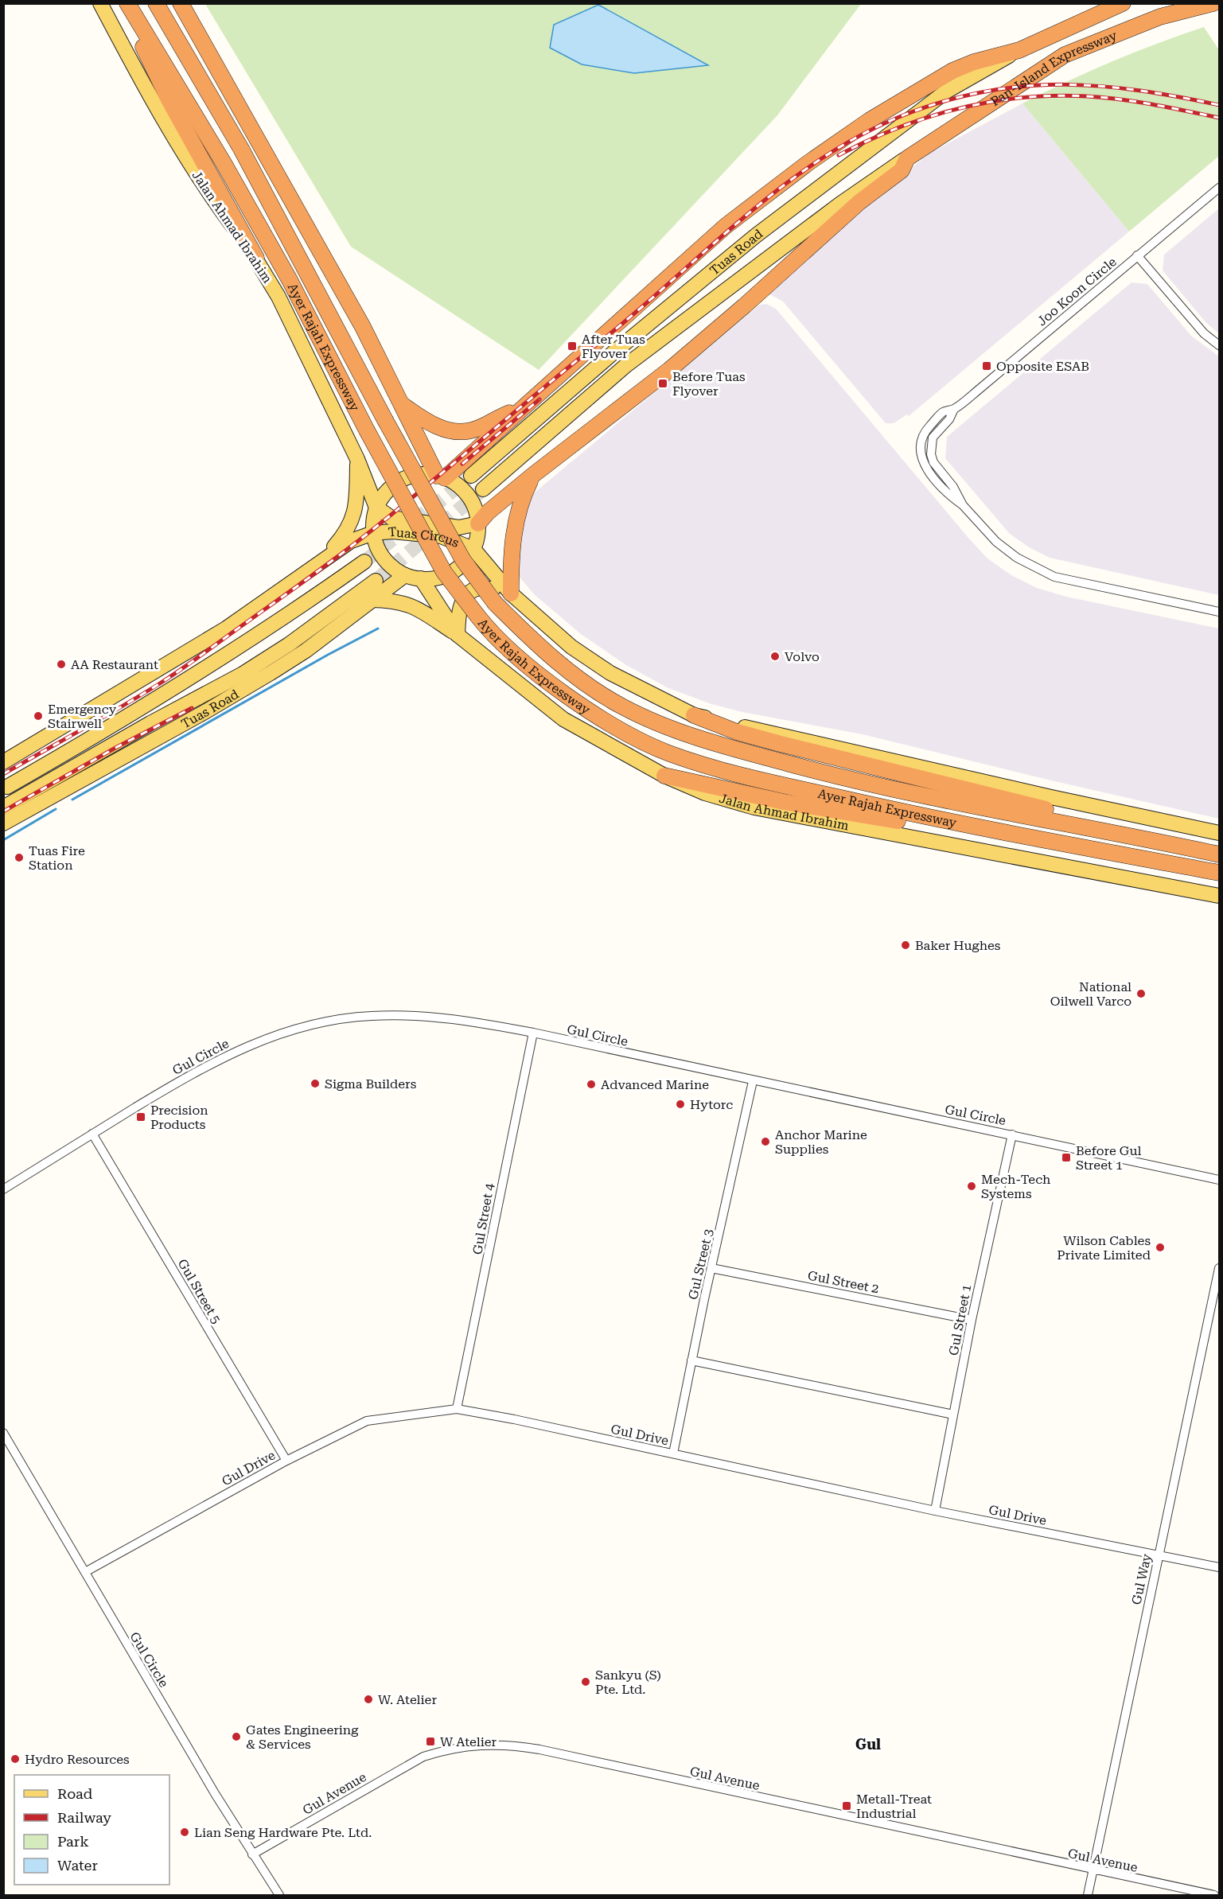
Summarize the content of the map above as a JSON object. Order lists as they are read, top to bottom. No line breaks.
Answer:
{"streets":{"highway":["Pan-Island Expressway","Ayer Rajah Expressway"],"main road":["Jalan Ahmad Ibrahim","Tuas Road","Tuas Circus"],"street":["Joo Koon Circle","Gul Circle","Gul Street 4","Gul Street 3","Gul Street 2","Gul Street 5","Gul Street 1","Gul Drive","Gul Way","Gul Avenue"]},"crossings":[["Pan-Island Expressway","Tuas Road"],["Pan-Island Expressway","Tuas Circus"],["Jalan Ahmad Ibrahim","Tuas Circus"],["Tuas Road","Tuas Circus"],["Gul Circle","Gul Street 4"],["Gul Circle","Gul Street 3"],["Gul Circle","Gul Street 5"],["Gul Circle","Gul Street 1"],["Gul Circle","Gul Drive"],["Gul Circle","Gul Avenue"],["Gul Street 4","Gul Drive"],["Gul Street 3","Gul Street 2"],["Gul Street 3","Gul Drive"],["Gul Street 2","Gul Street 1"],["Gul Street 5","Gul Drive"],["Gul Street 1","Gul Drive"],["Gul Drive","Gul Way"],["Gul Way","Gul Avenue"]],"districts":["Gul"],"places":{"transit":["After Tuas Flyover","Opposite ESAB","Before Tuas Flyover","Precision Products","Before Gul Street 1","W Atelier","Metall-Treat Industrial"],"other":["Volvo","AA Restaurant","Emergency Stairwell","Tuas Fire Station","Baker Hughes","National Oilwell Varco","Sigma Builders","Advanced Marine","Hytorc","Anchor Marine Supplies","Mech-Tech Systems","Wilson Cables Private Limited","Sankyu (S) Pte. Ltd.","W. Atelier","Gates Engineering & Services","Hydro Resources","Lian Seng Hardware Pte. Ltd."]},"legend":["Road","Railway","Park","Water"]}
